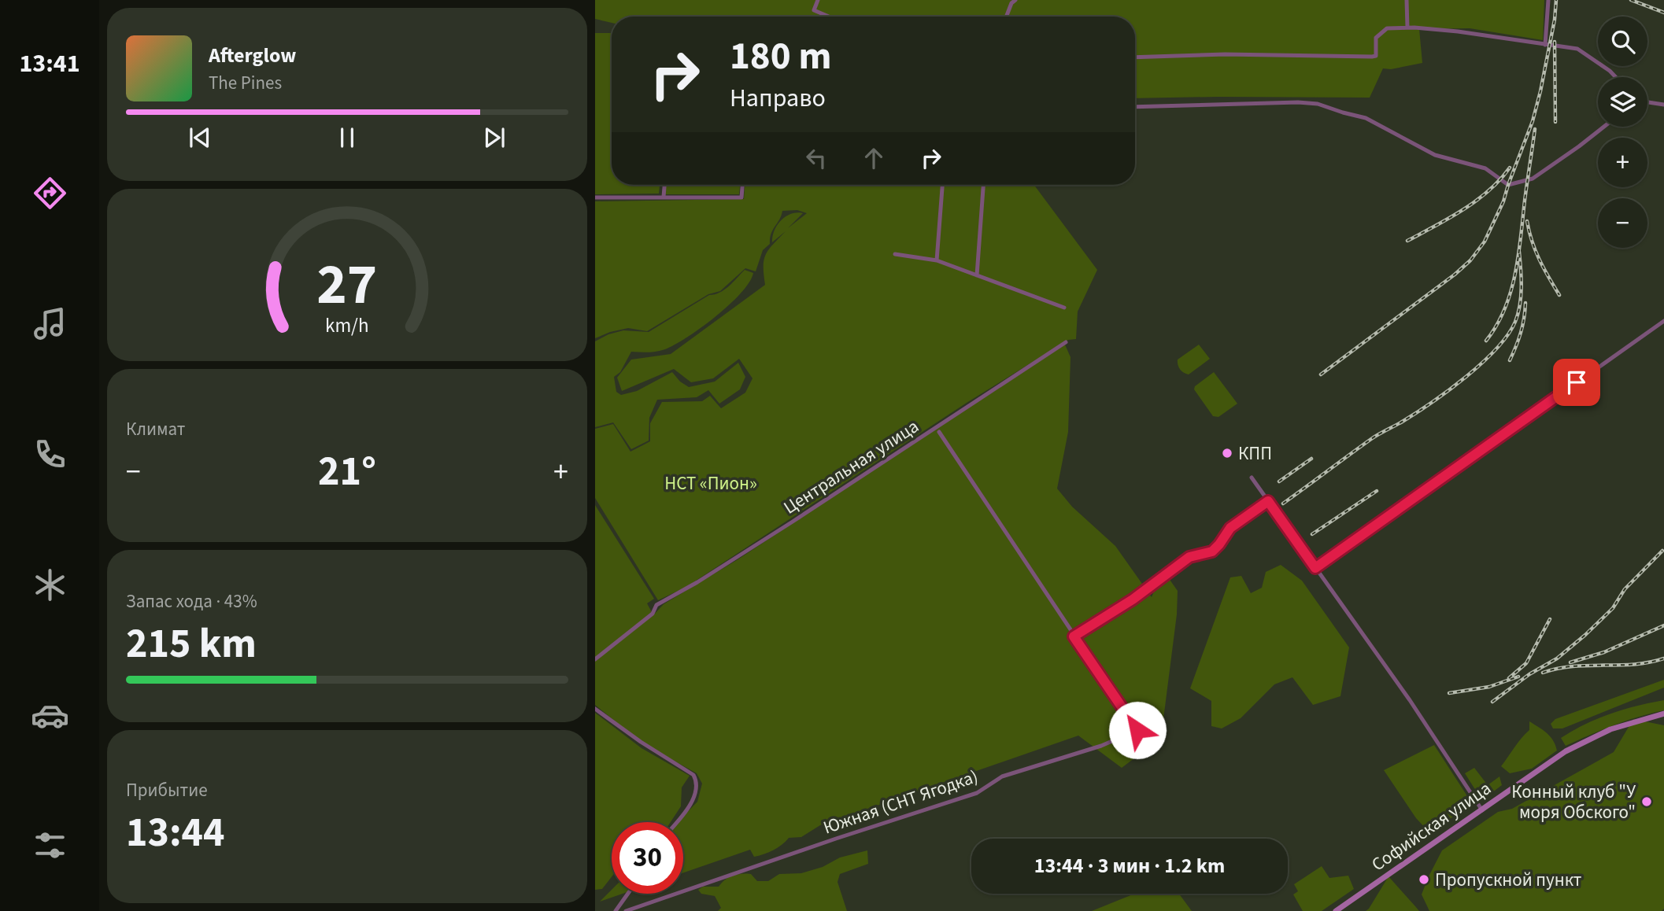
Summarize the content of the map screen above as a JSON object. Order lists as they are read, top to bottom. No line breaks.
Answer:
{"streets":{"main road":["Софийская улица"],"street":["Центральная улица","Южная (СНТ Ягодка)"]},"parks":["НСТ «Пион»"],"places":["КПП","Конный клуб \"У моря Обского\"","Пропускной пункт"],"page":{"tabs":"13:41","map_buttons":["+","−"],"turn":["180 m","Направо"],"song":["Afterglow","The Pines"],"tile":["Климат",["Запас хода · 43%","215 km"],["Прибытие","13:44"]],"heat":["−","21°","+"],"limit":"30","trip":"13:44 · 3 мин · 1.2 km","gauge":["27","km/h"]}}
